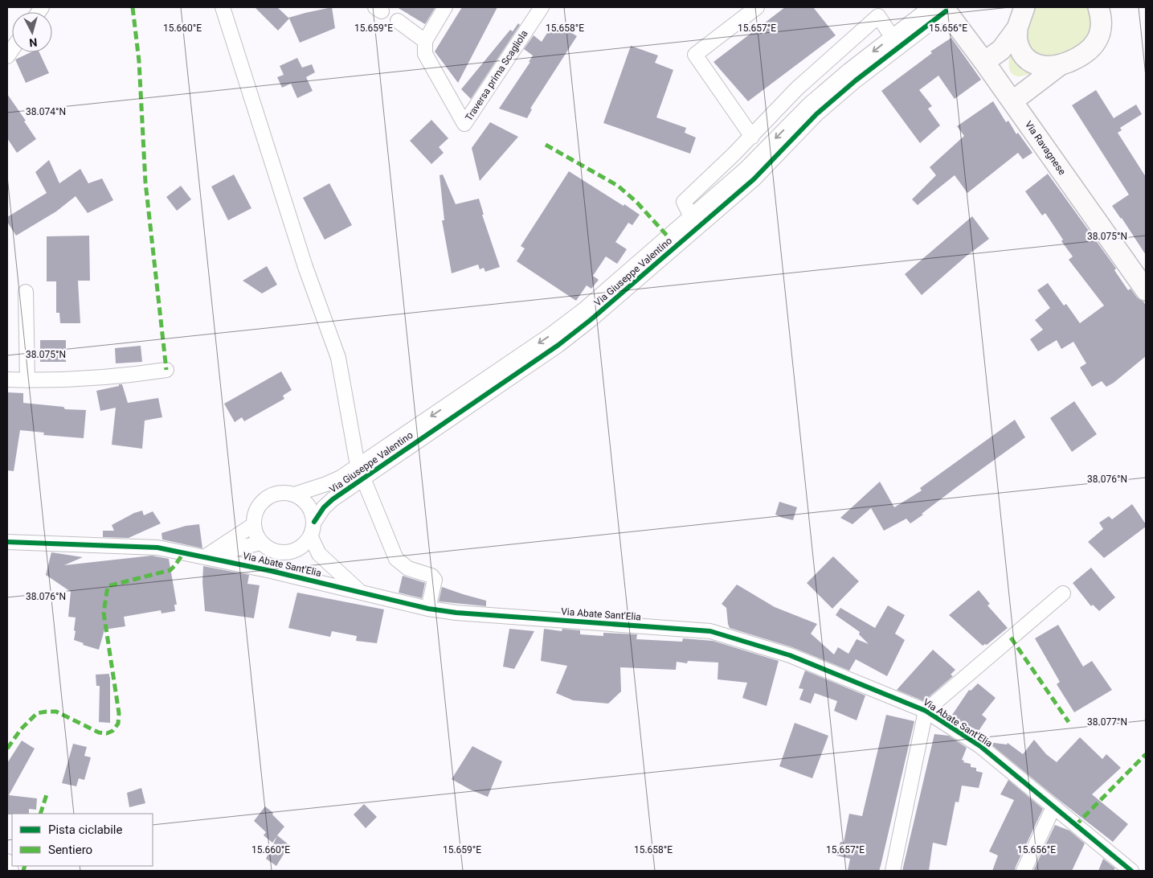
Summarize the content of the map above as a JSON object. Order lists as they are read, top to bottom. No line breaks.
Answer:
{"streets":{"main road":["Via Ravagnese"],"street":["Traversa prima Scagliola","Via Giuseppe Valentino","Via Abate Sant'Elia"]},"crossings":[["Via Ravagnese","Via Giuseppe Valentino"],["Via Giuseppe Valentino","Via Abate Sant'Elia"]],"legend":["Pista ciclabile","Sentiero"],"north":"bottom","coordinates":["15.660°E","15.659°E","15.658°E","15.657°E","15.656°E","38.074°N","38.075°N","38.076°N","38.077°N"]}
